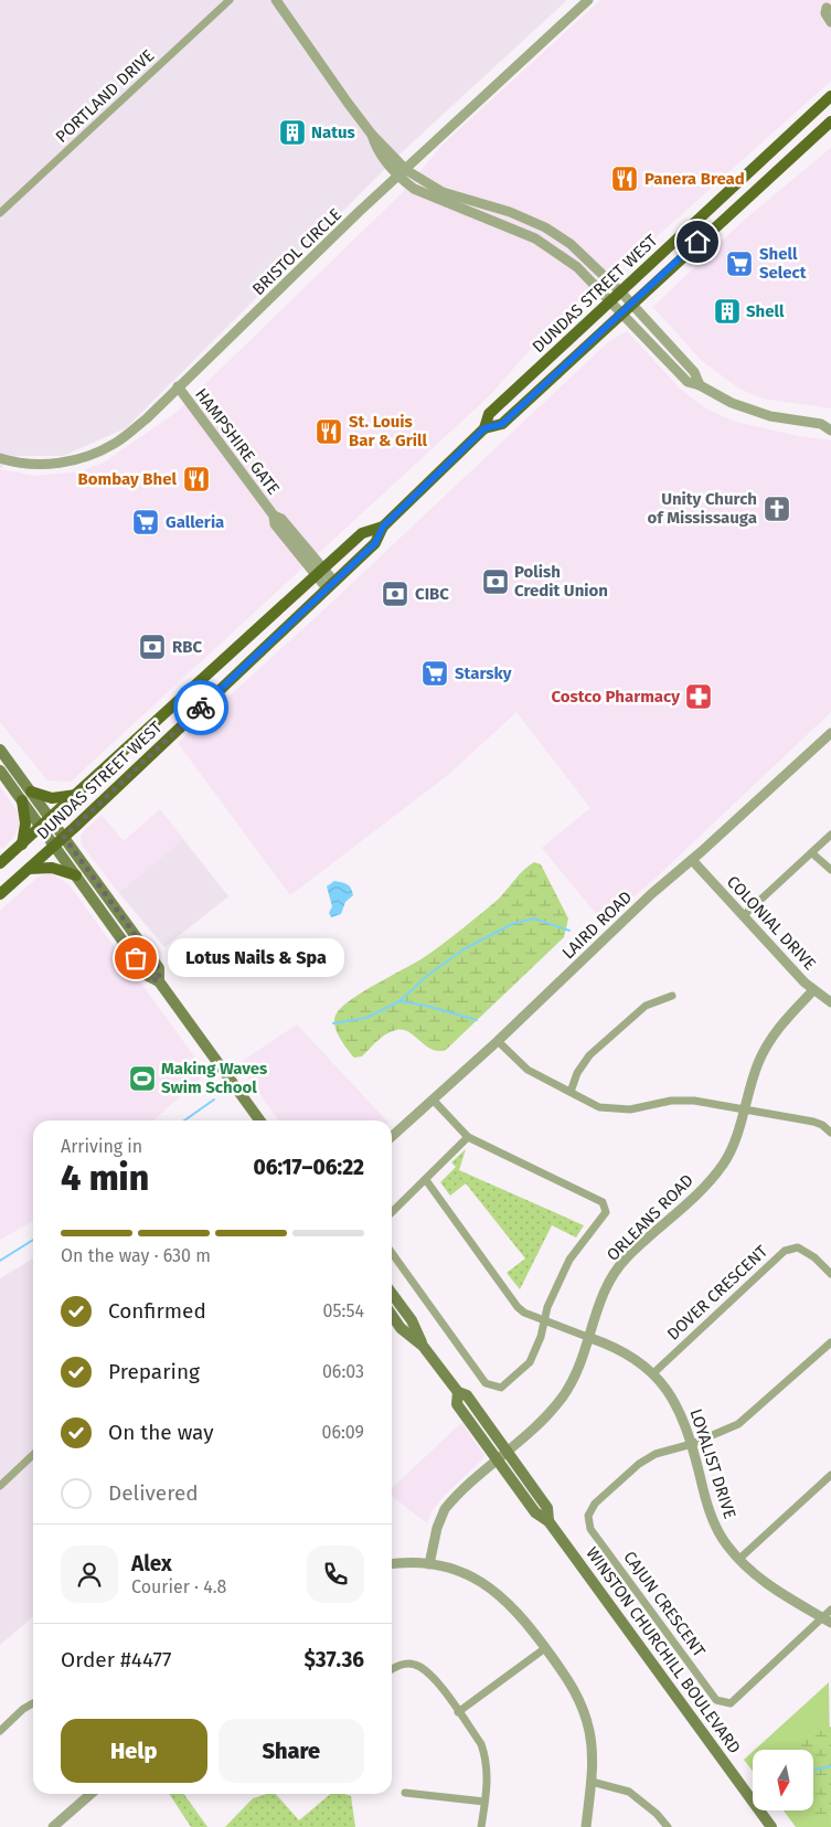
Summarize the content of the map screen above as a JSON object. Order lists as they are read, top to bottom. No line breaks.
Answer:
{"streets":{"main road":["DUNDAS STREET WEST","WINSTON CHURCHILL BOULEVARD"],"street":["PORTLAND DRIVE","BRISTOL CIRCLE","HAMPSHIRE GATE","COLONIAL DRIVE","LAIRD ROAD","ORLEANS ROAD","DOVER CRESCENT","LOYALIST DRIVE","CAJUN CRESCENT"]},"crossings":[["BRISTOL CIRCLE","HAMPSHIRE GATE"],["DUNDAS STREET WEST","HAMPSHIRE GATE"],["COLONIAL DRIVE","LAIRD ROAD"],["COLONIAL DRIVE","ORLEANS ROAD"],["ORLEANS ROAD","LOYALIST DRIVE"],["ORLEANS ROAD","WINSTON CHURCHILL BOULEVARD"],["DOVER CRESCENT","LOYALIST DRIVE"],["LOYALIST DRIVE","CAJUN CRESCENT"]],"places":{"building":["Natus","Shell"],"restaurant":["Panera Bread","St. Louis Bar & Grill","Bombay Bhel"],"supermarket":["Shell Select","Galleria","Starsky"],"church":["Unity Church of Mississauga"],"bank":["Polish Credit Union","CIBC","RBC"],"pharmacy":["Costco Pharmacy"],"other":["Lotus Nails & Spa"],"sports":["Making Waves Swim School"]},"north":"bottom","page":{"bubble":"Lotus Nails & Spa","heading":["4 min","Arriving in","06:17–06:22"],"panel":["Alex","Courier · 4.8","Order #4477","$37.36"],"bar":"On the way · 630 m","list":[["Confirmed","05:54"],["Preparing","06:03"],["On the way","06:09"],"Delivered"],"buttons":["Help","Share"]}}
